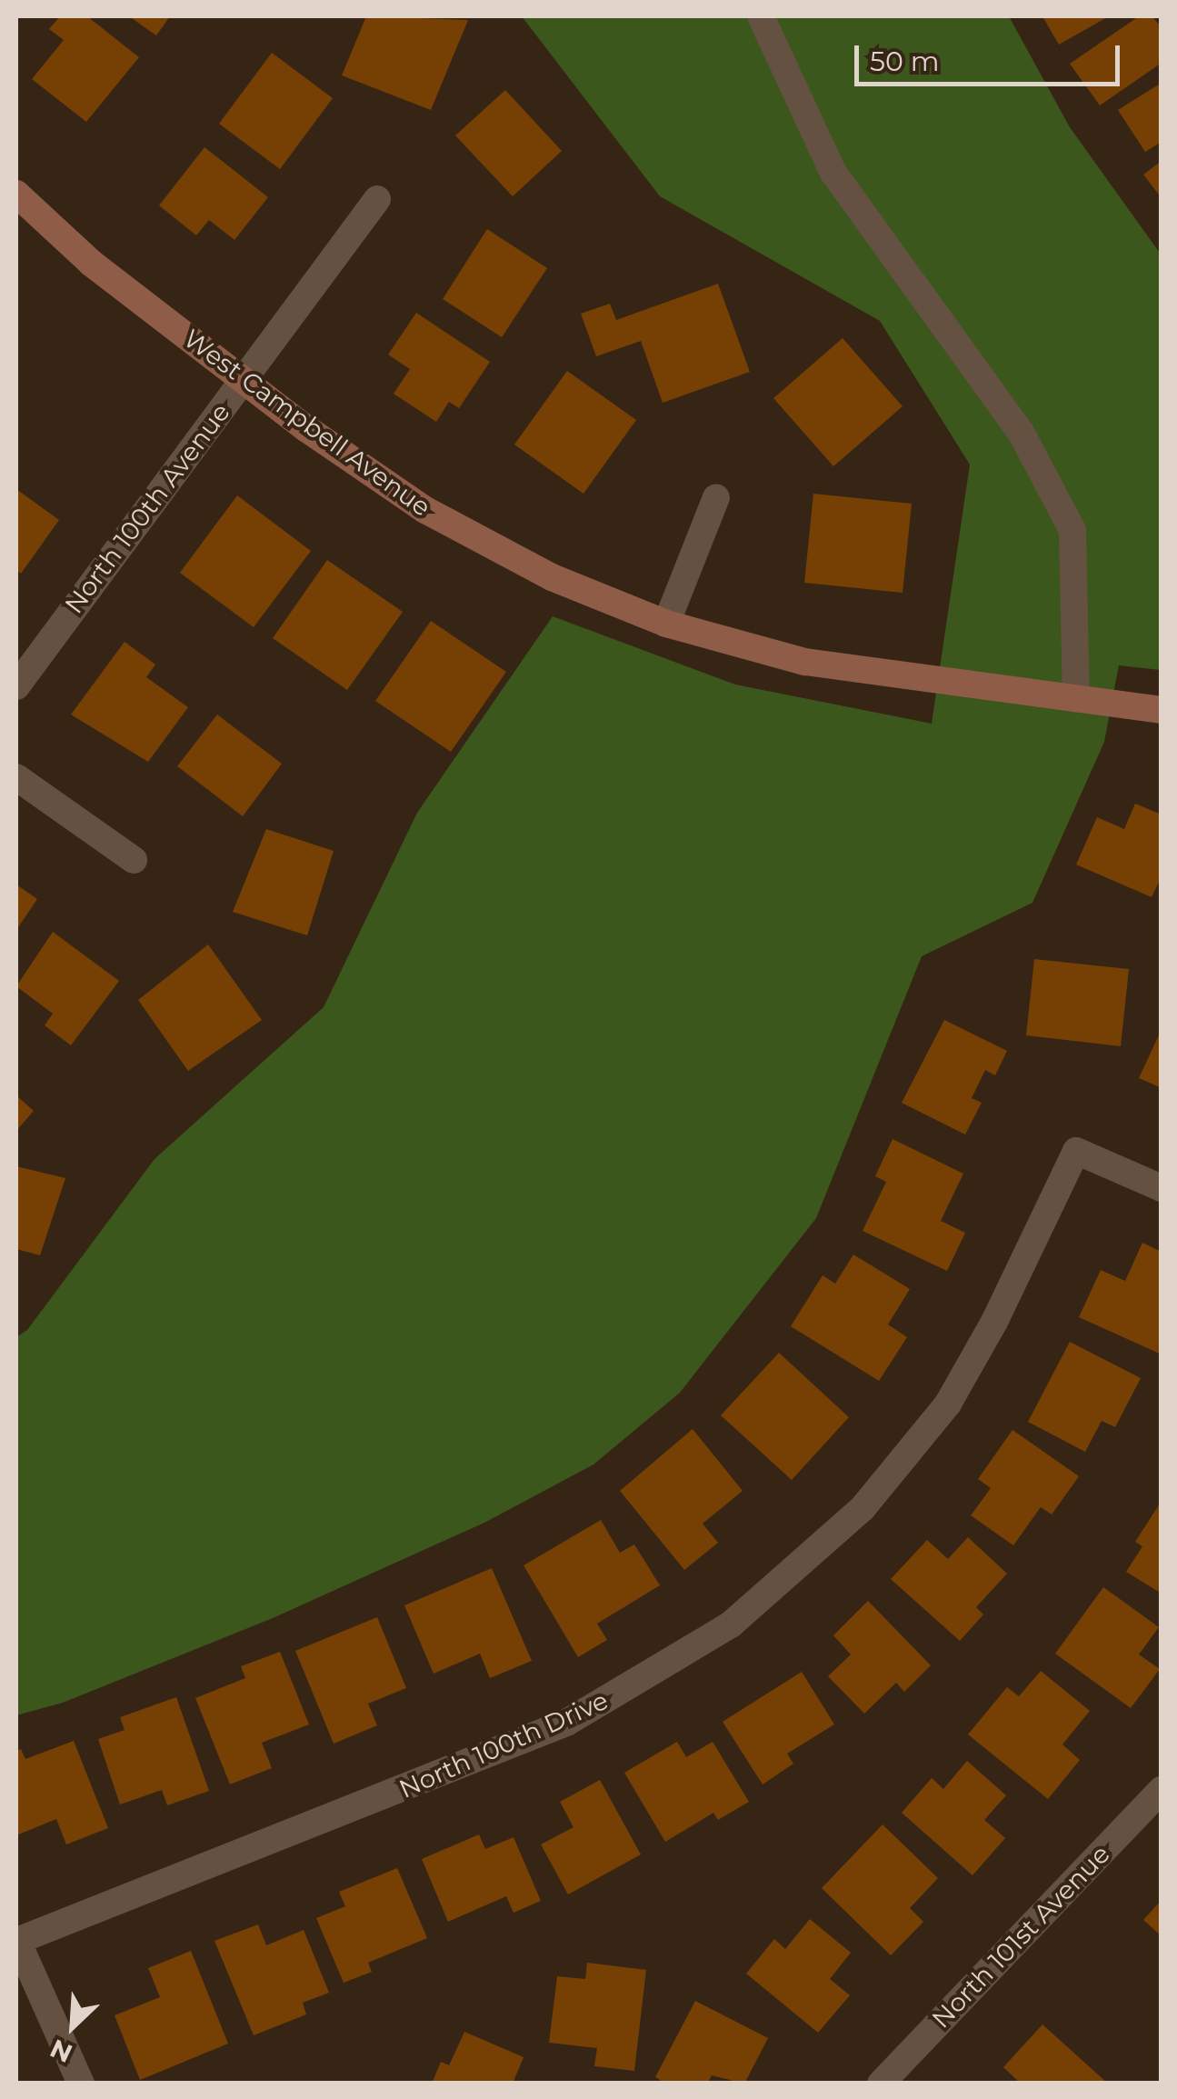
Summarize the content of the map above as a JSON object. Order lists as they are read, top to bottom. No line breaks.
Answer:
{"streets":{"street":["West Campbell Avenue","North 100th Avenue","North 100th Drive","North 101st Avenue"]},"crossings":[["West Campbell Avenue","North 100th Avenue"]],"scale_bar":"50 m","north":"bottom left"}
